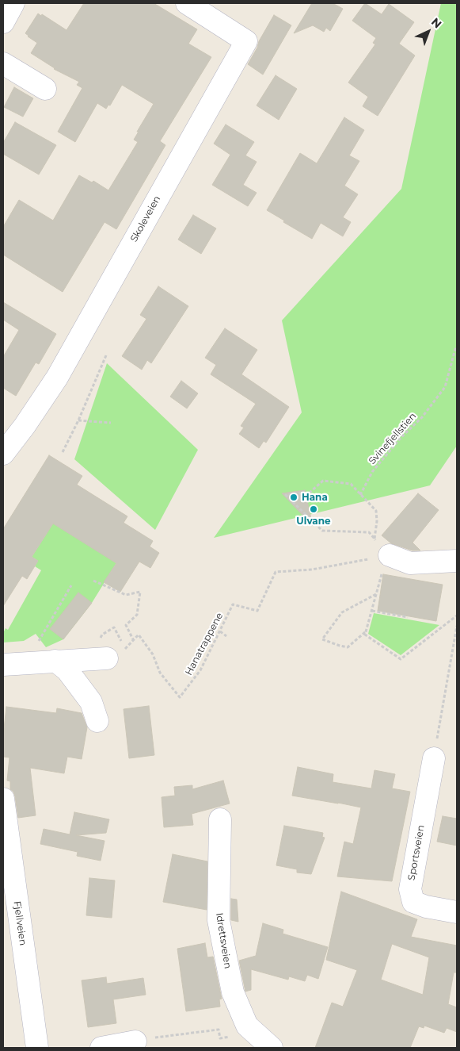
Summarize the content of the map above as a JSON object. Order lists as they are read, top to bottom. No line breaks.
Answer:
{"streets":{"street":["Skoleveien","Sportsveien","Fjellveien","Idrettsveien"],"path":["Svinefjellstien","Hanatrappene"]},"places":["Hana","Ulvane"],"north":"top right"}
